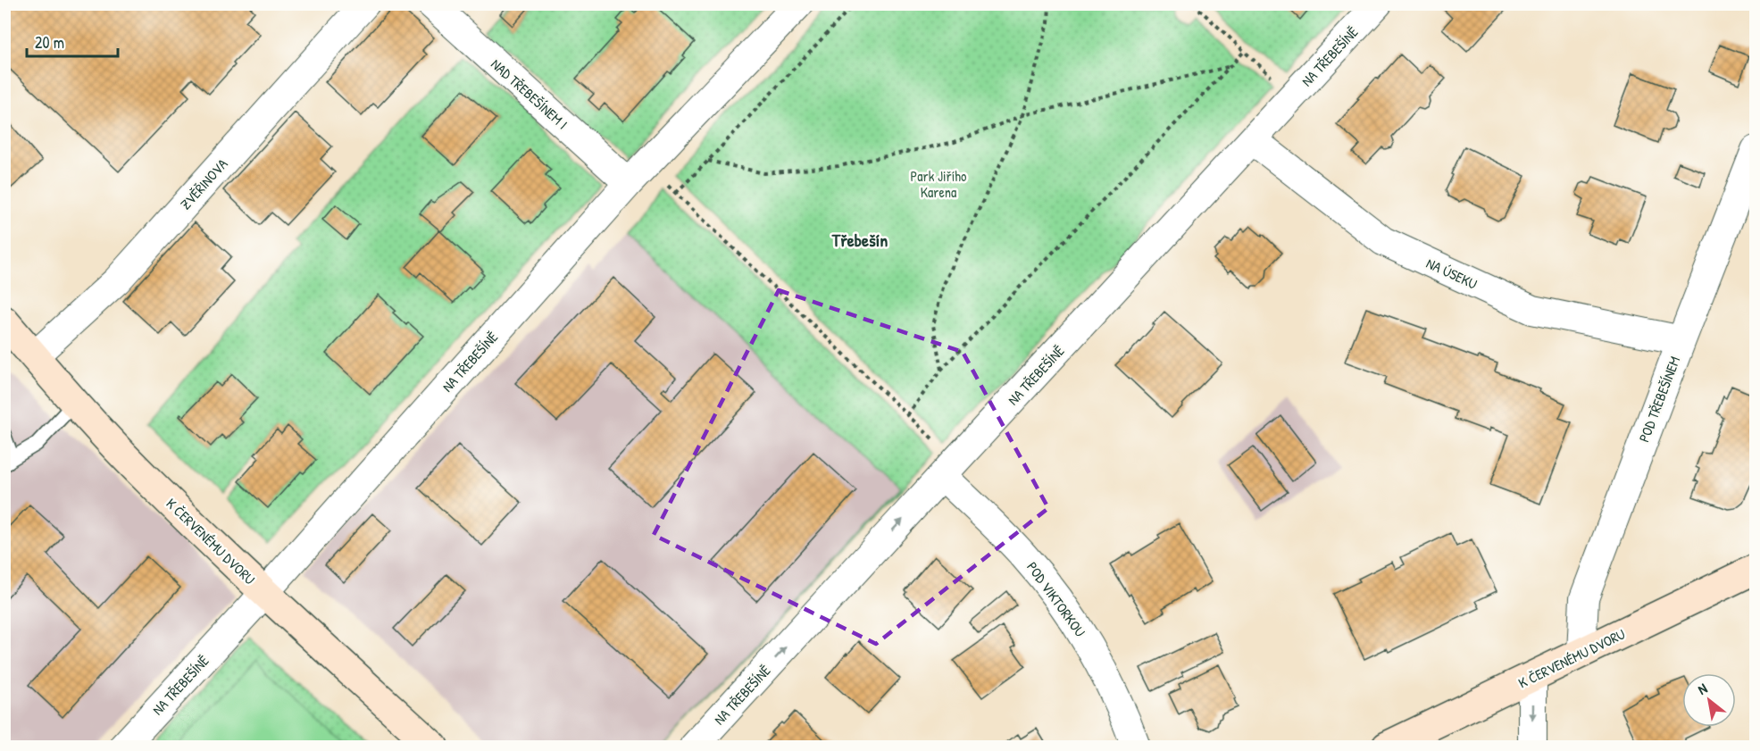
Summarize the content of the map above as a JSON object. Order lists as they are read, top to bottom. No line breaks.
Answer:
{"streets":{"street":["NA TŘEBEŠÍNĚ","NAD TŘEBEŠÍNEM I","ZVĚŘINOVA","NA ÚSEKU","POD TŘEBEŠÍNEM","K ČERVENÉMU DVORU","POD VIKTORKOU"]},"crossings":[["NA TŘEBEŠÍNĚ","NAD TŘEBEŠÍNEM I"],["NA TŘEBEŠÍNĚ","NA ÚSEKU"],["NA TŘEBEŠÍNĚ","K ČERVENÉMU DVORU"],["NA TŘEBEŠÍNĚ","POD VIKTORKOU"],["ZVĚŘINOVA","K ČERVENÉMU DVORU"],["NA ÚSEKU","POD TŘEBEŠÍNEM"],["POD TŘEBEŠÍNEM","K ČERVENÉMU DVORU"]],"districts":["Třebešín"],"parks":["Park Jiřího Karena"],"scale_bar":"20 m","north":"top left"}
